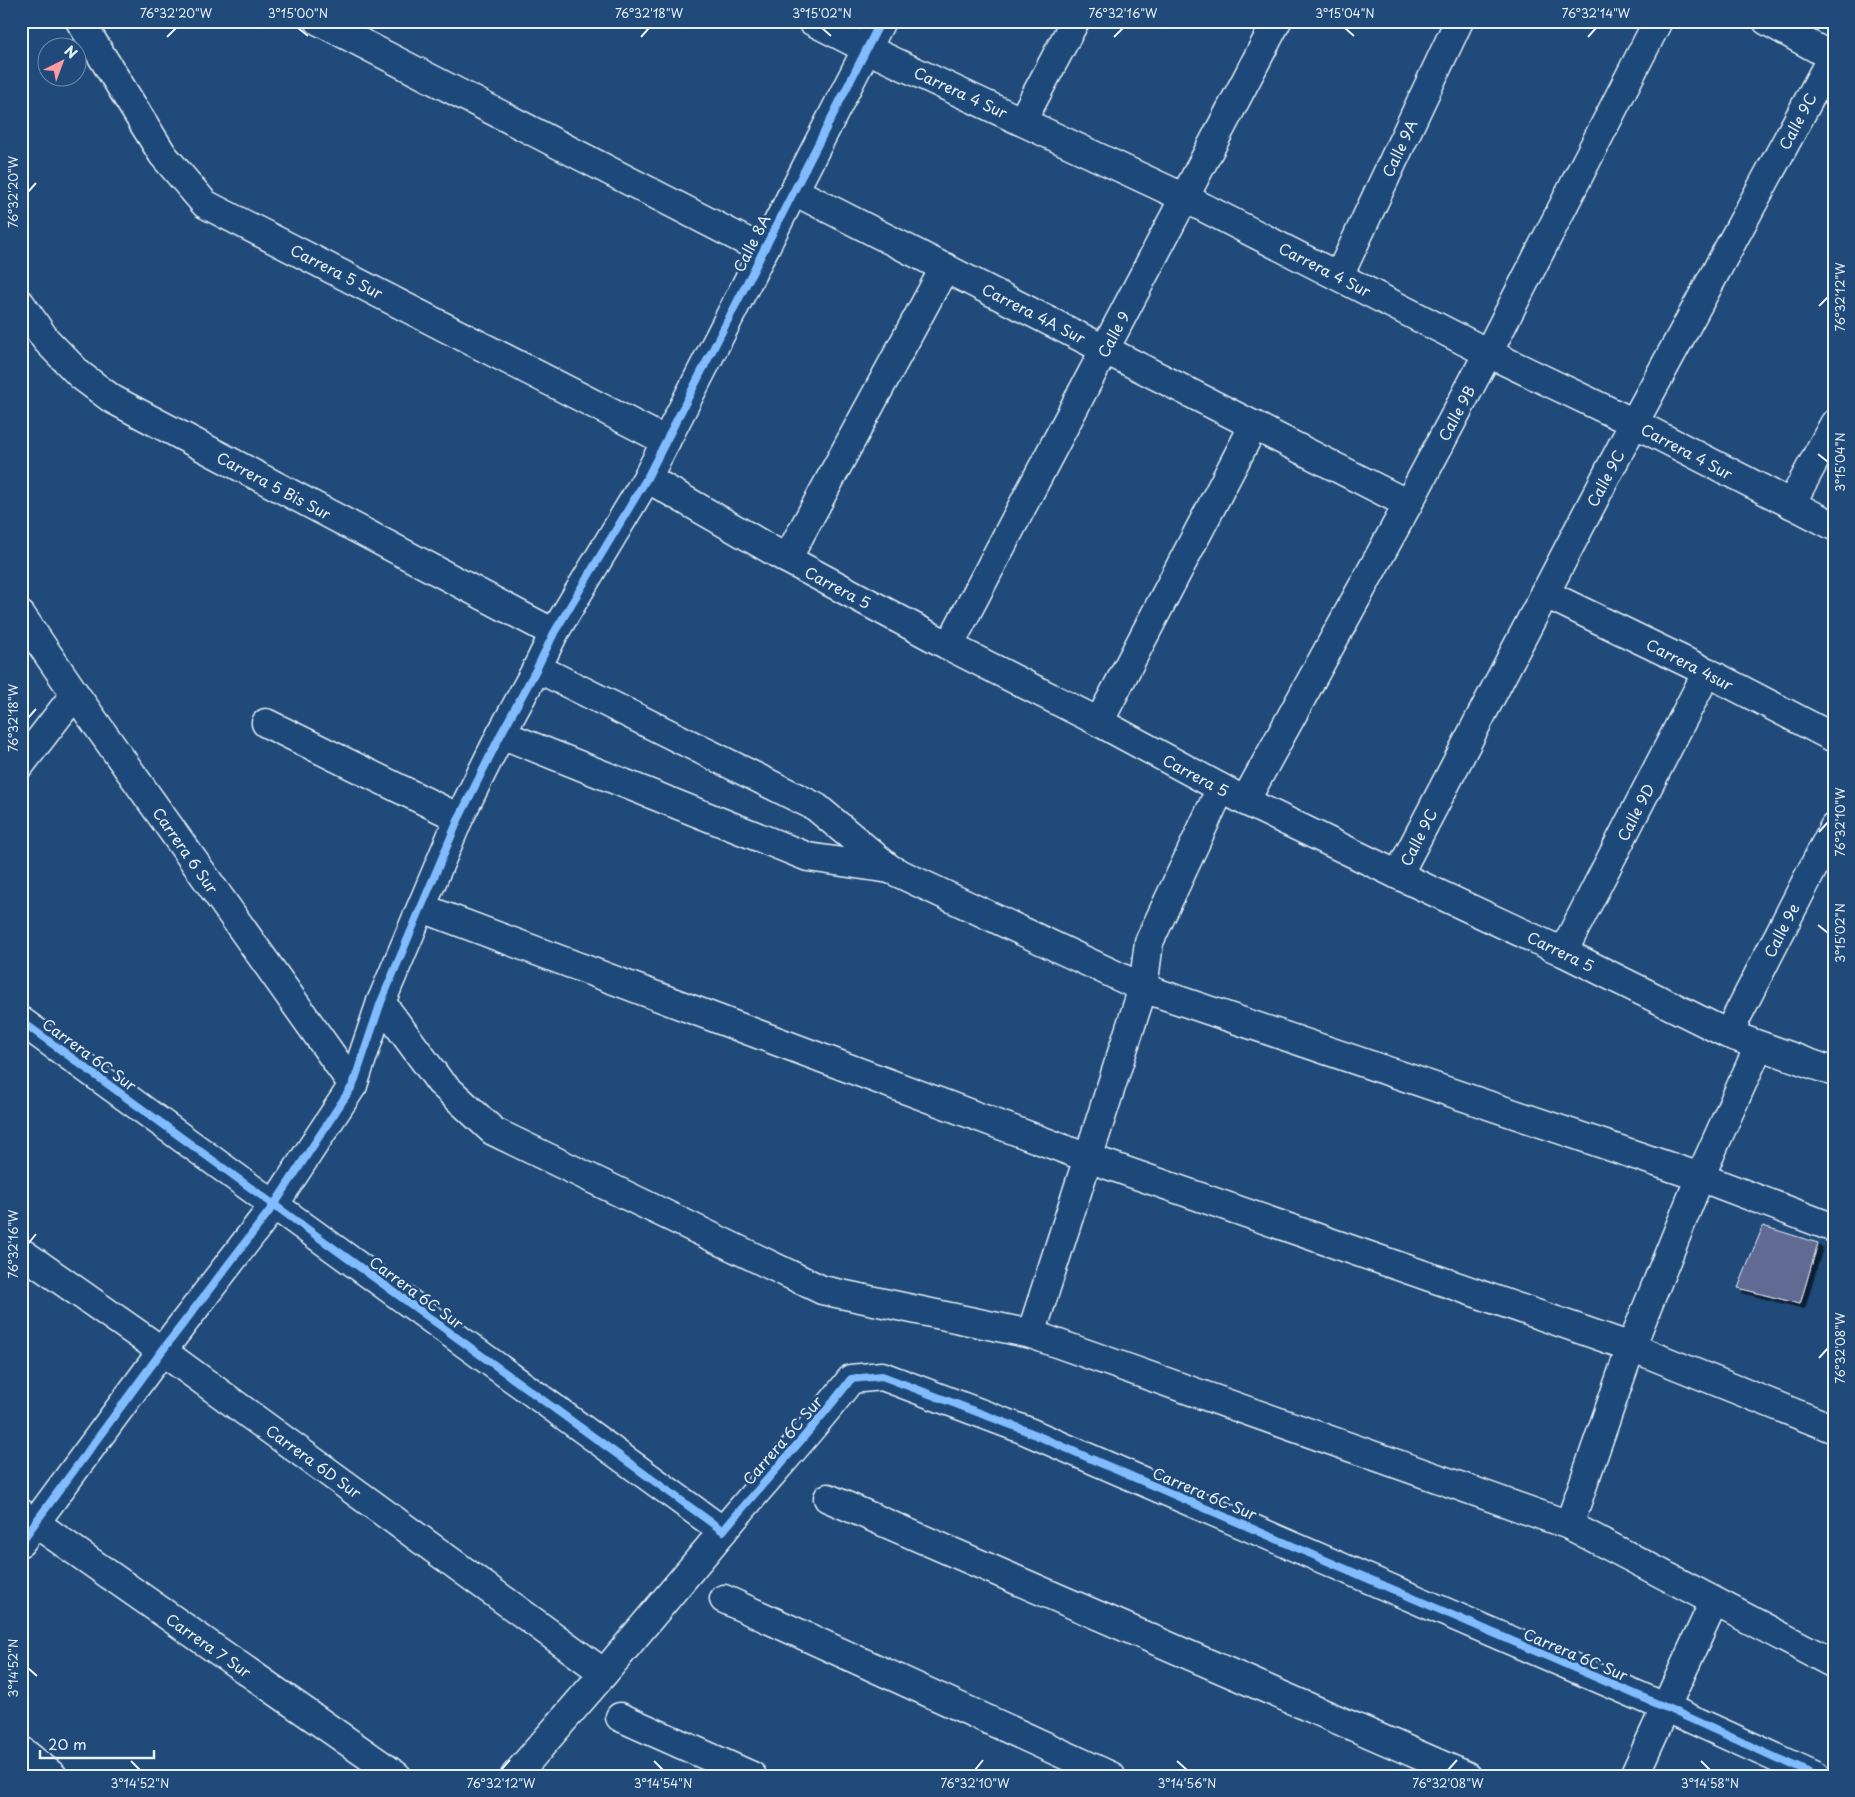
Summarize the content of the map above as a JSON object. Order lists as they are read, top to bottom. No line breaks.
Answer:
{"streets":{"street":["Carrera 4 Sur","Calle 9C","Calle 9A","Calle 8A","Carrera 5 Sur","Carrera 4A Sur","Calle 9","Calle 9B","Carrera 5 Bis Sur","Carrera 5","Carrera 4sur","Calle 9D","Carrera 6 Sur","Calle 9e","Carrera 6C Sur","Carrera 6D Sur","Carrera 7 Sur"]},"crossings":[["Carrera 4 Sur","Calle 9C"],["Carrera 4 Sur","Calle 9A"],["Carrera 4 Sur","Calle 8A"],["Carrera 4 Sur","Calle 9"],["Carrera 4 Sur","Calle 9B"],["Calle 9C","Carrera 5"],["Calle 9C","Carrera 4sur"],["Calle 8A","Carrera 5 Sur"],["Calle 8A","Carrera 4A Sur"],["Calle 8A","Carrera 5 Bis Sur"],["Calle 8A","Carrera 5"],["Calle 8A","Carrera 6 Sur"],["Calle 8A","Carrera 6C Sur"],["Calle 8A","Carrera 6D Sur"],["Calle 8A","Carrera 7 Sur"],["Carrera 4A Sur","Calle 9"],["Carrera 4A Sur","Calle 9B"],["Calle 9","Carrera 5"],["Calle 9B","Carrera 5"],["Carrera 5","Calle 9D"],["Carrera 5","Calle 9e"],["Carrera 4sur","Calle 9D"]],"scale_bar":"20 m","north":"top right","coordinates":["76°32'20\"W","3°15'00\"N","76°32'18\"W","3°15'02\"N","76°32'16\"W","3°15'04\"N","76°32'14\"W","76°32'12\"W","76°32'10\"W","76°32'08\"W","3°14'52\"N","3°14'54\"N","3°14'56\"N","3°14'58\"N"]}
